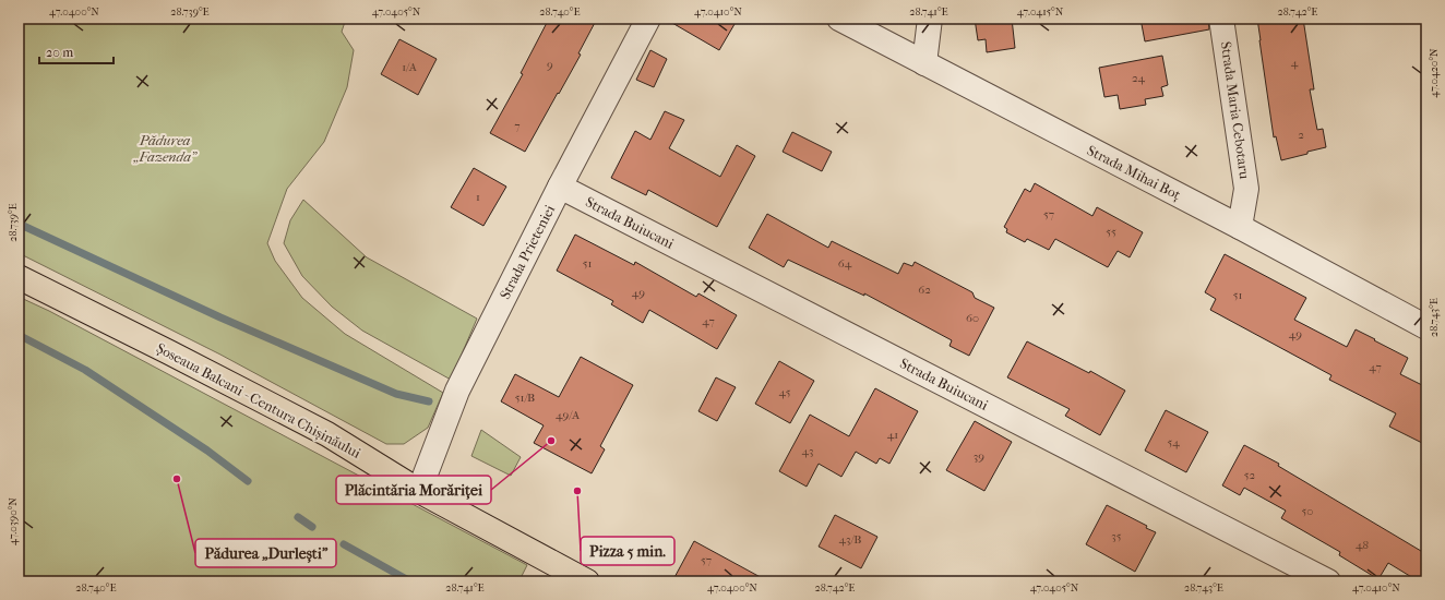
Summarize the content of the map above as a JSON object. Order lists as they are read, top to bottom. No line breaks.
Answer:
{"streets":{"highway":["Șoseaua Balcani - Centura Chișinăului"],"street":["Strada Maria Cebotaru","Strada Mihai Boț","Strada Buiucani","Strada Prieteniei"]},"crossings":[["Strada Maria Cebotaru","Strada Mihai Boț"],["Strada Buiucani","Strada Prieteniei"],["Strada Prieteniei","Șoseaua Balcani - Centura Chișinăului"]],"parks":["Pădurea „Fazenda”"],"places":["Plăcintăria Morăriței","Pădurea „Durlești”","Pizza 5 min."],"house_numbers":["4","9","1/A","24","7","2","1","57","55","51","64","62","49","51","60","47","49","47","45","51/B","49/A","41","54","43","39","52","50","35","43/B","48","57"],"scale_bar":"20 m","coordinates":["47.0400°N","28.739°E","47.0405°N","28.740°E","47.0410°N","28.741°E","47.0415°N","28.742°E","47.0420°N","28.743°E","47.0390°N"]}
